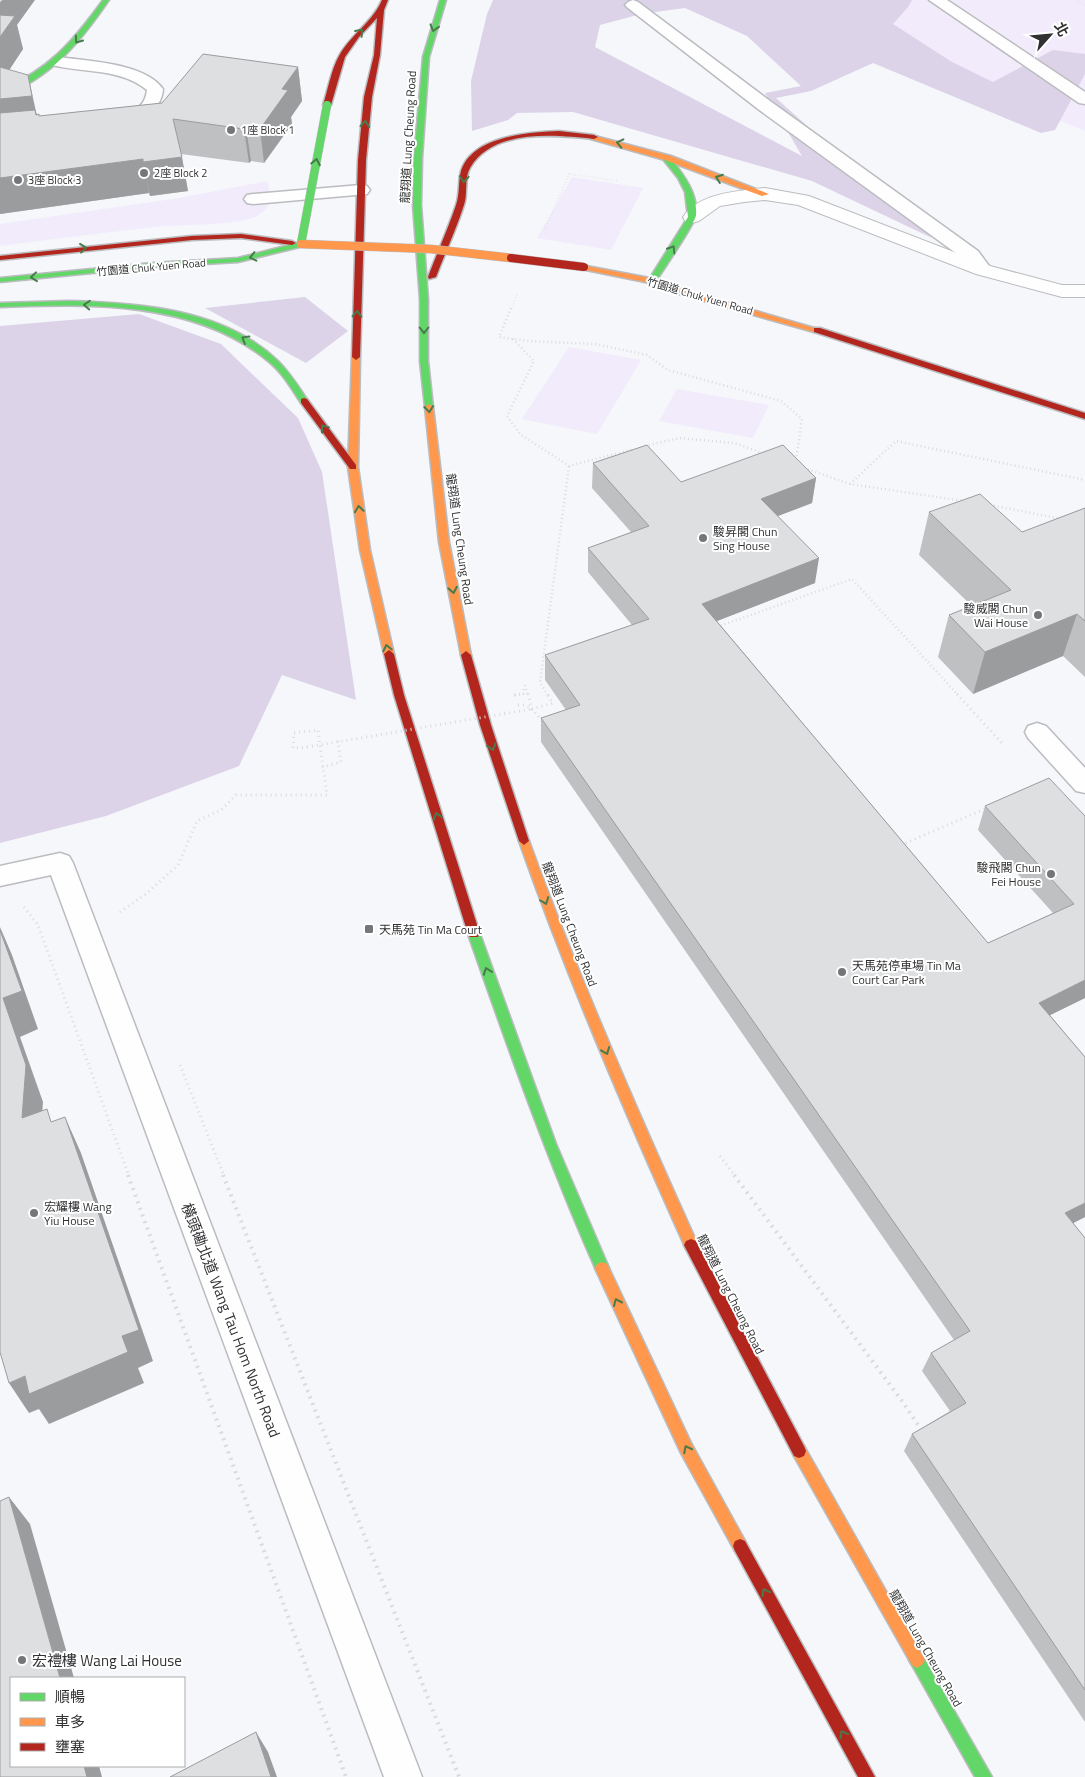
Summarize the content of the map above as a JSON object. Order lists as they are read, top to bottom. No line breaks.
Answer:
{"streets":{"main road":["龍翔道 Lung Cheung Road","竹園道 Chuk Yuen Road"],"lane":["橫頭磡北道 Wang Tau Hom North Road"]},"places":{"other":["1座 Block 1","2座 Block 2","3座 Block 3","駿昇閣 Chun Sing House","駿威閣 Chun Wai House","駿飛閣 Chun Fei House","天馬苑停車場 Tin Ma Court Car Park","宏耀樓 Wang Yiu House","宏禮樓 Wang Lai House"],"transit":["天馬苑 Tin Ma Court"]},"legend":["順暢","車多","壅塞"],"north":"top right"}
